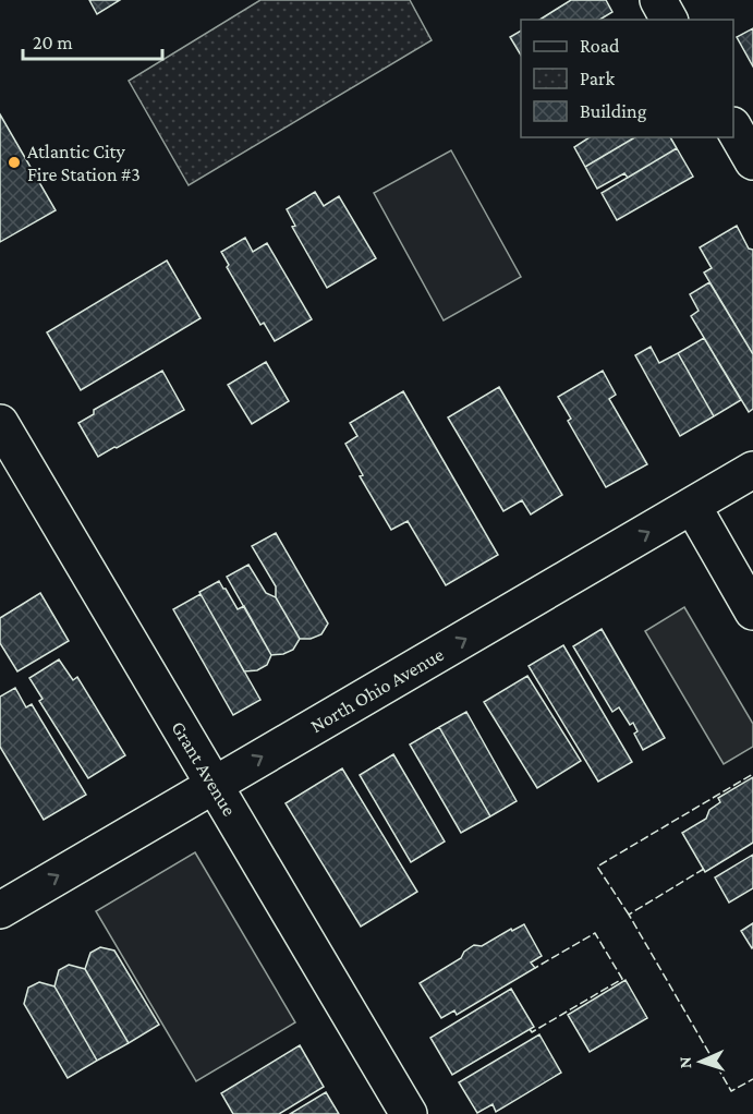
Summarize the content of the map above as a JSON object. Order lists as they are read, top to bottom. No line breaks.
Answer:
{"streets":{"street":["North Ohio Avenue","Grant Avenue"]},"crossings":[["North Ohio Avenue","Grant Avenue"]],"one_way":["North Ohio Avenue"],"places":["Atlantic City Fire Station #3"],"legend":["Road","Park","Building"],"scale_bar":"20 m","north":"left"}
